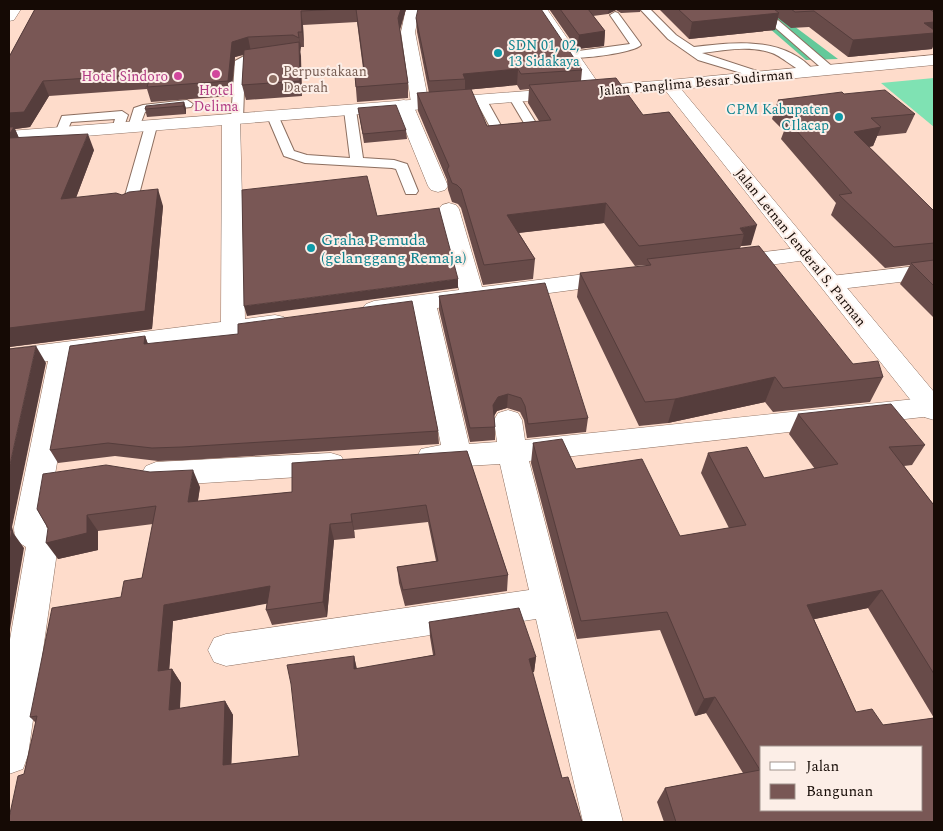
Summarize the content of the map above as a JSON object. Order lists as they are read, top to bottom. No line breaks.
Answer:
{"streets":{"street":["Jalan Panglima Besar Sudirman","Jalan Letnan Jenderal S. Parman"]},"crossings":[["Jalan Panglima Besar Sudirman","Jalan Letnan Jenderal S. Parman"]],"places":["SDN 01, 02, 13 Sidakaya","Hotel Delima","Hotel Sindoro","Perpustakaan Daerah","CPM Kabupaten CIlacap","Graha Pemuda (gelanggang Remaja)"],"legend":["Jalan","Bangunan"]}
